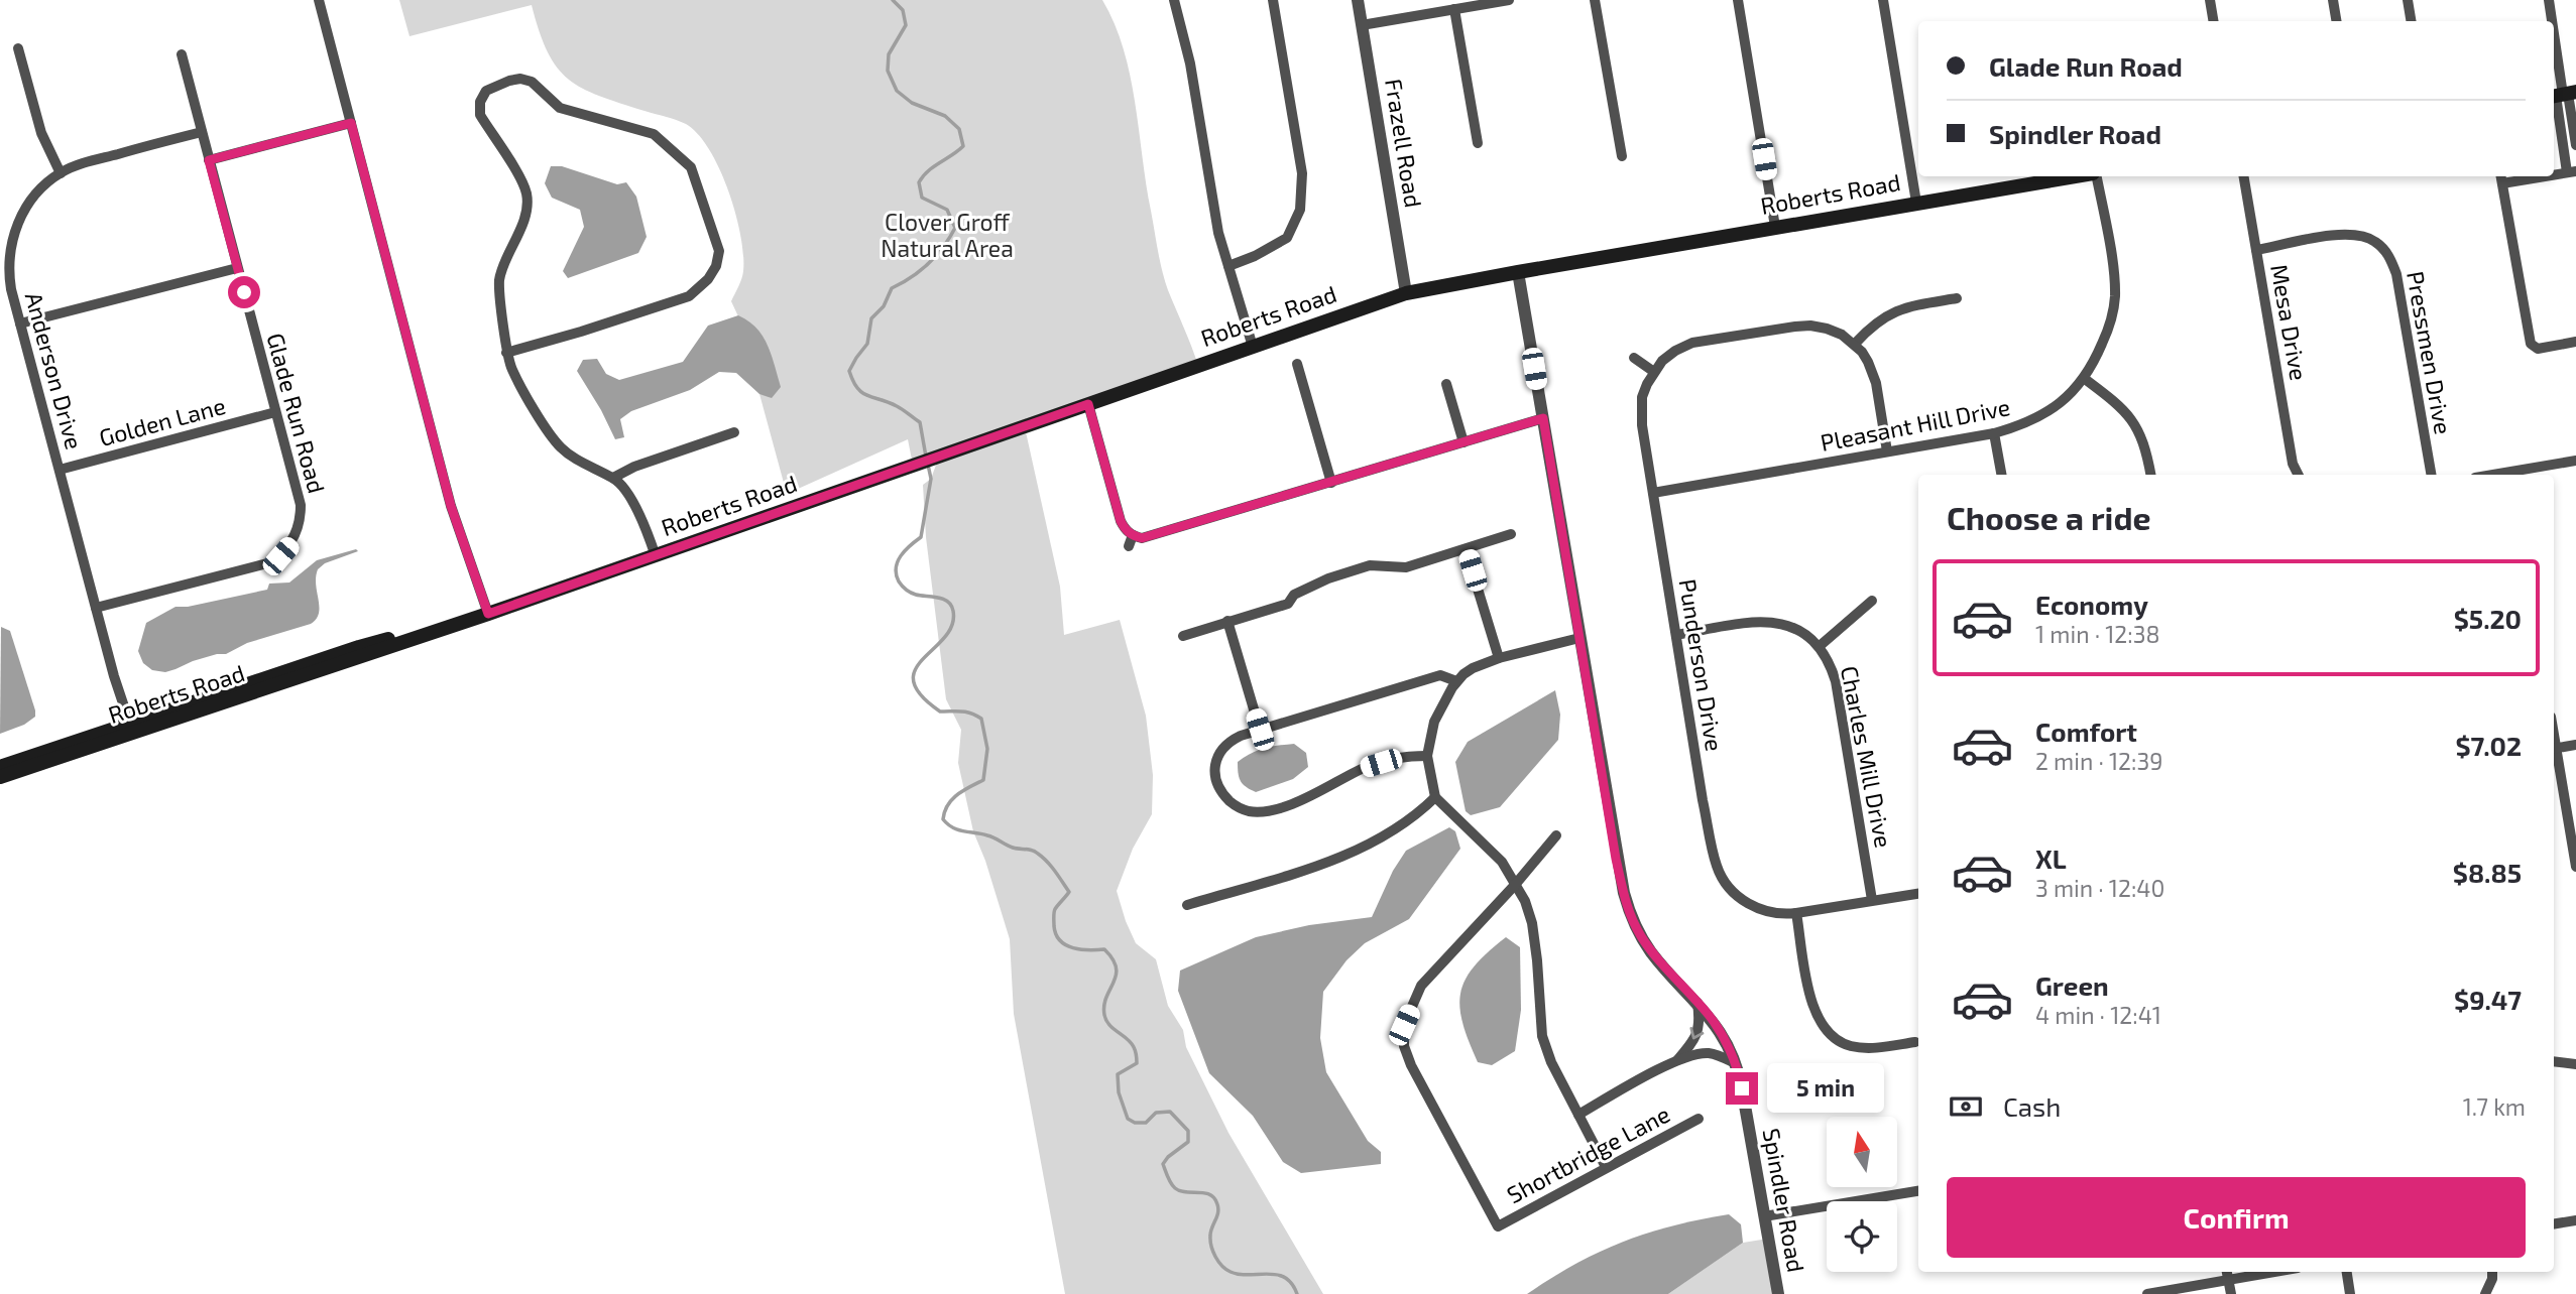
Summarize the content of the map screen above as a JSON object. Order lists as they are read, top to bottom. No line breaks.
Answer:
{"streets":{"main road":["Roberts Road"],"street":["Frazell Road","Mesa Drive","Pressmen Drive","Anderson Drive","Glade Run Road","Golden Lane","Pleasant Hill Drive","Punderson Drive","Charles Mill Drive","Shortbridge Lane","Spindler Road"]},"crossings":[["Frazell Road","Roberts Road"],["Roberts Road","Anderson Drive"],["Roberts Road","Spindler Road"],["Mesa Drive","Pressmen Drive"],["Anderson Drive","Glade Run Road"],["Anderson Drive","Golden Lane"],["Glade Run Road","Golden Lane"],["Pleasant Hill Drive","Punderson Drive"],["Punderson Drive","Charles Mill Drive"]],"parks":["Clover Groff Natural Area"],"north":"top","page":{"banner":["Glade Run Road","Spindler Road"],"heading":"Choose a ride","list":[{"name":"Economy","note":"1 min · 12:38","value":"$5.20"},{"name":"Comfort","note":"2 min · 12:39","value":"$7.02"},{"name":"XL","note":"3 min · 12:40","value":"$8.85"},{"name":"Green","note":"4 min · 12:41","value":"$9.47"}],"bubble":"5 min","pay":["Cash","1.7 km"],"buttons":"Confirm"}}
